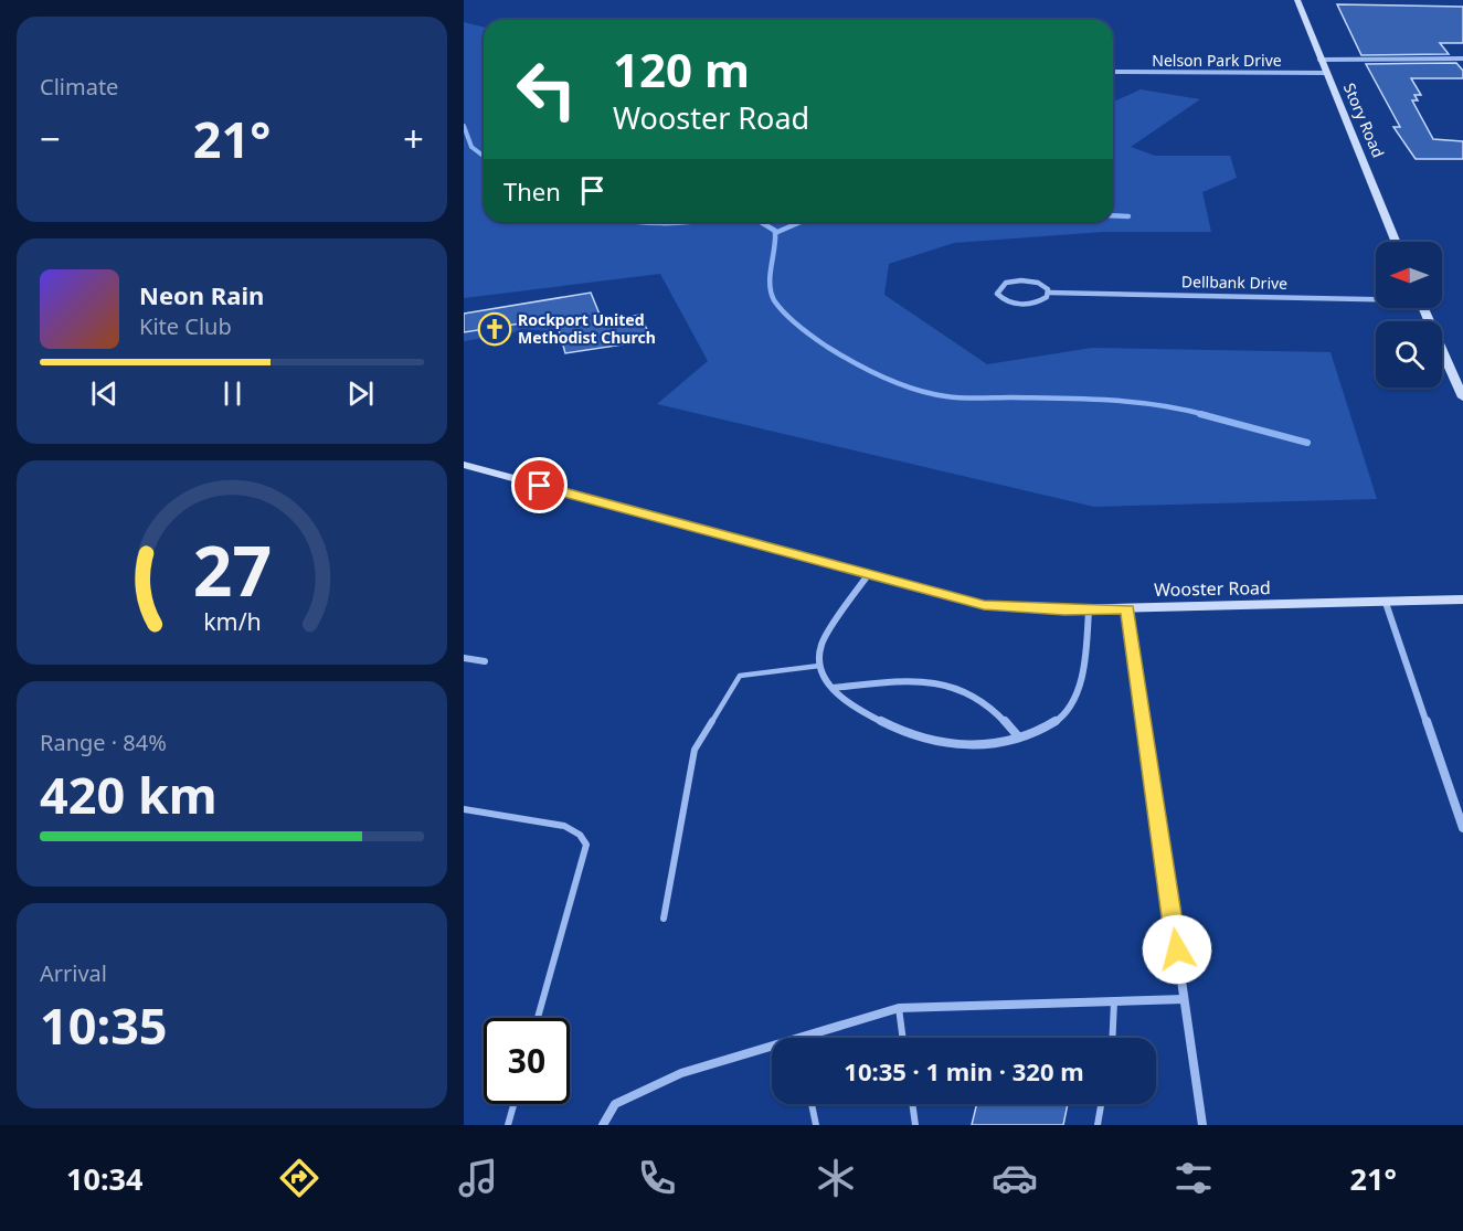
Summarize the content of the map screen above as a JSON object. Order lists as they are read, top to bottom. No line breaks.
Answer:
{"streets":{"street":["Nelson Park Drive","Story Road","Dellbank Drive","Wooster Road"]},"crossings":[["Nelson Park Drive","Story Road"]],"places":{"church":["Rockport United Methodist Church"]},"north":"left","page":{"tile":["Climate",["Range · 84%","420 km"],["Arrival","10:35"]],"turn":["120 m","Wooster Road"],"heat":["−","21°","+"],"then":"Then","song":["Neon Rain","Kite Club"],"limit":"30","trip":"10:35 · 1 min · 320 m","tabs":["10:34","21°"],"gauge":["27","km/h"]}}
